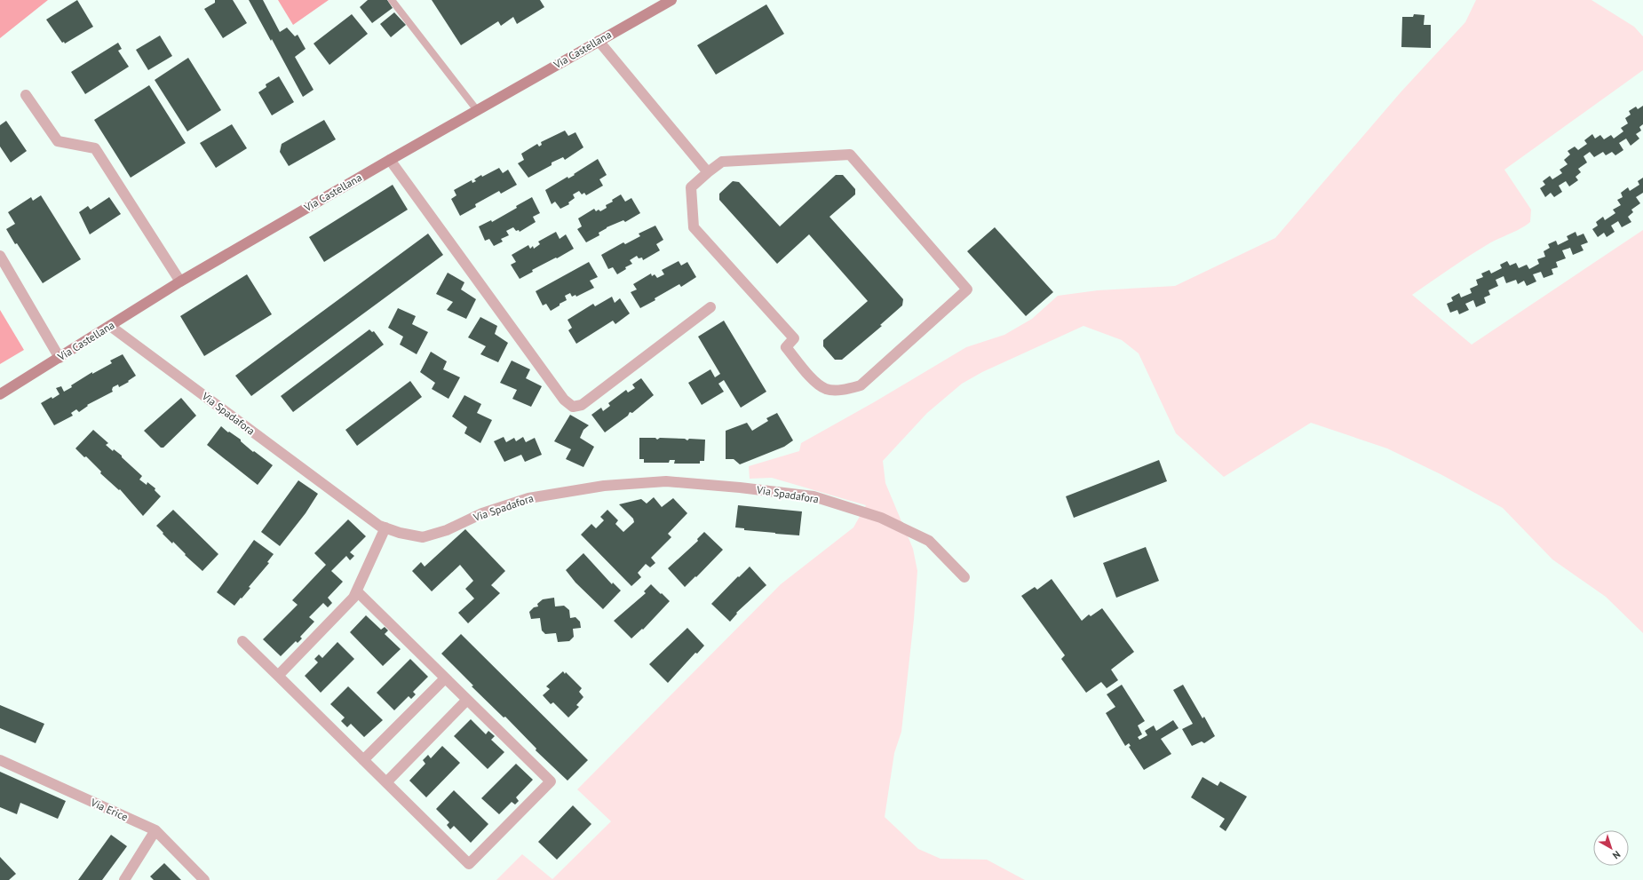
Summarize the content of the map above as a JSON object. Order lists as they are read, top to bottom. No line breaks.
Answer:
{"streets":{"main road":["Via Castellana"],"street":["Via Spadafora","Via Erice"]},"crossings":[["Via Castellana","Via Spadafora"]],"north":"bottom right"}
